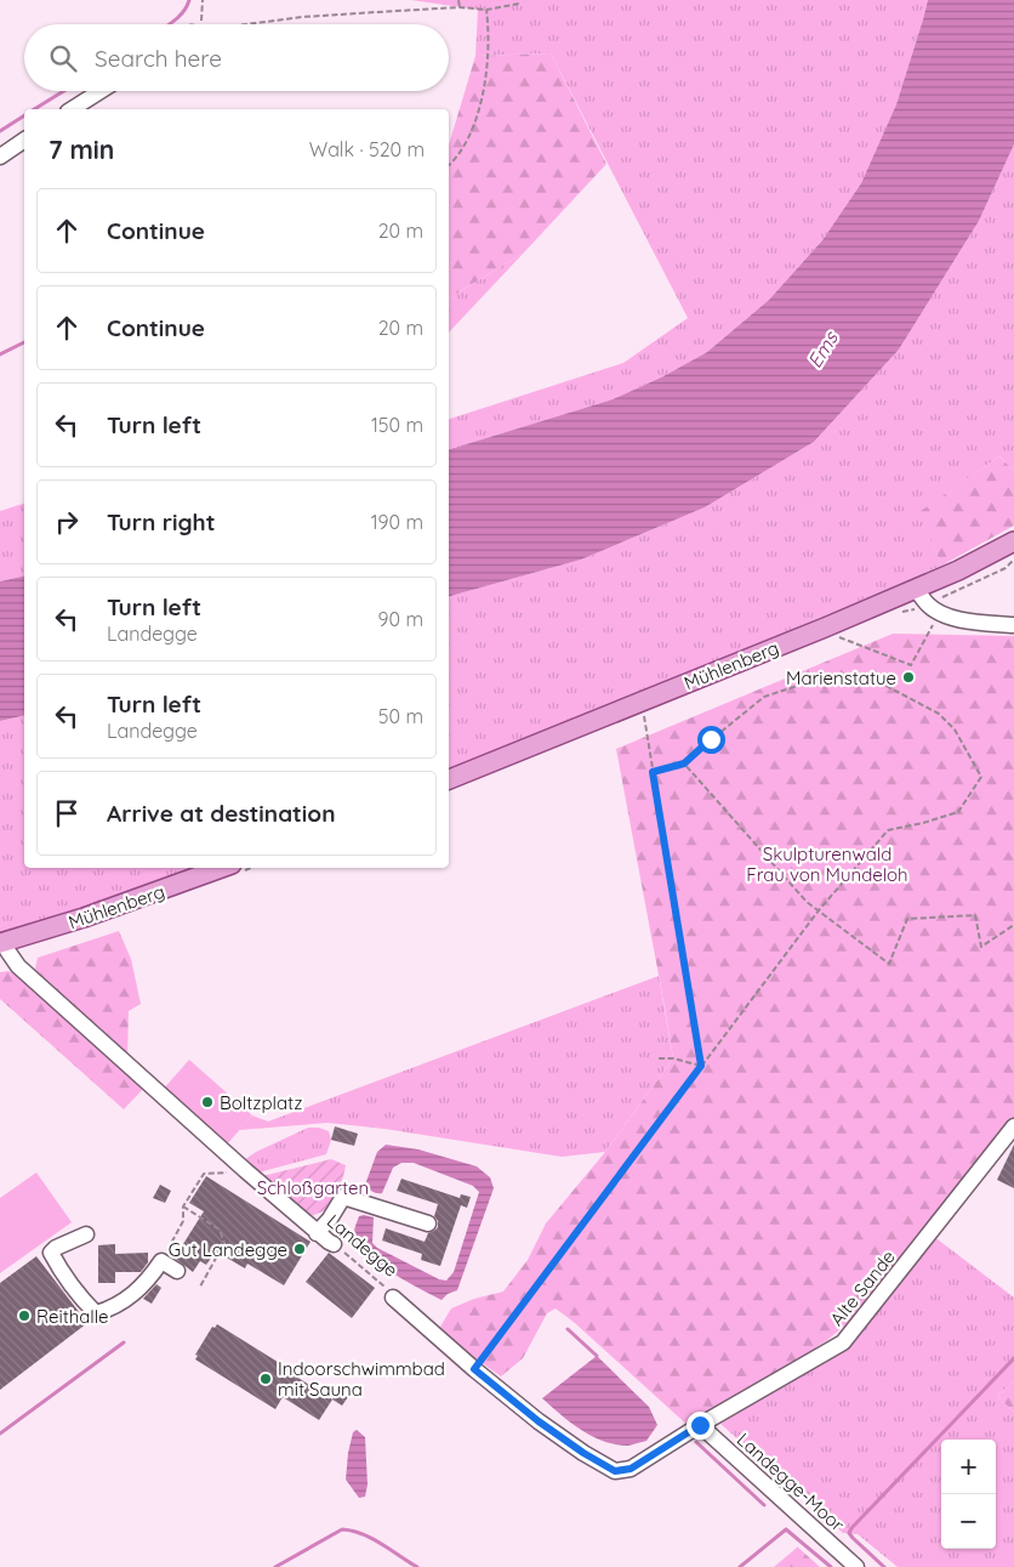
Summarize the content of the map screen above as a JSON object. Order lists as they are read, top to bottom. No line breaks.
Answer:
{"streets":{"main road":["Mühlenberg"],"street":["Landegge","Alte Sande","Landegge-Moor"]},"crossings":[["Mühlenberg","Landegge"],["Landegge","Alte Sande"],["Landegge","Landegge-Moor"],["Alte Sande","Landegge-Moor"]],"water":["Ems"],"parks":["Skulpturenwald Frau von Mundeloh","Schloßgarten"],"places":["Marienstatue","Boltzplatz","Gut Landegge","Reithalle","Indoorschwimmbad mit Sauna"],"page":{"search":"Search here","heading":["7 min","Walk · 520 m"],"list":[["Continue","20 m"],["Continue","20 m"],["Turn left","150 m"],["Turn right","190 m"],["Turn left","Landegge","90 m"],["Turn left","Landegge","50 m"],"Arrive at destination"],"map_buttons":["+","−"]}}
